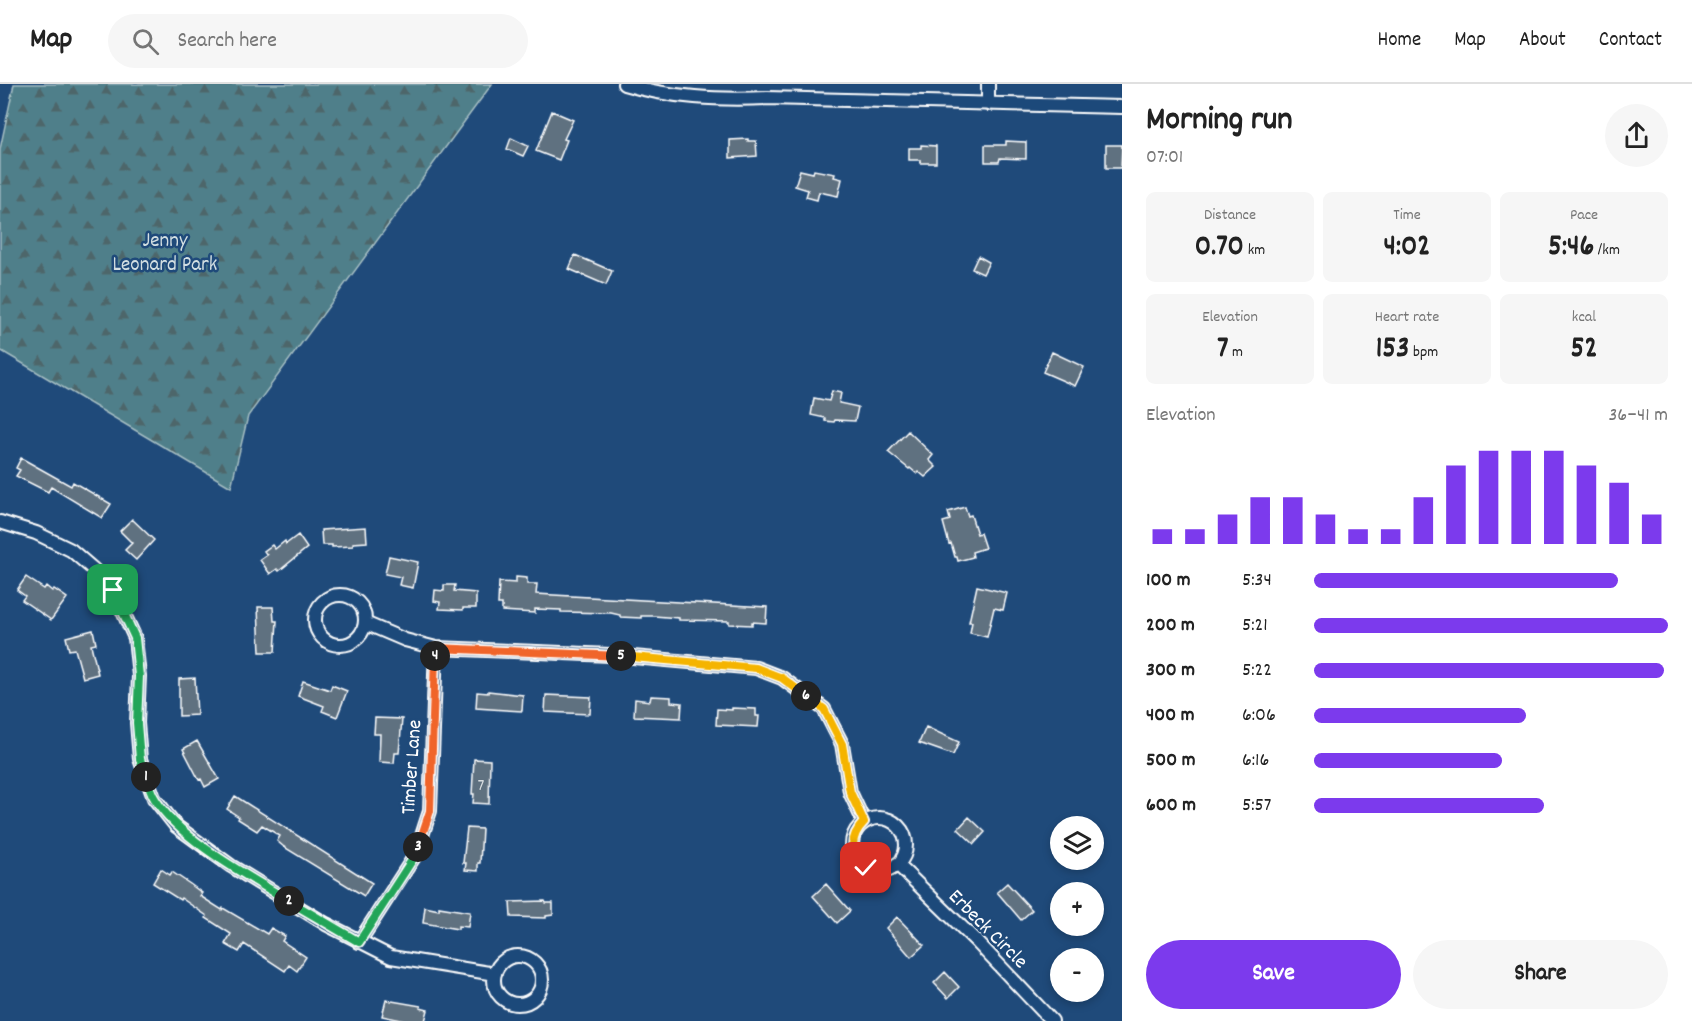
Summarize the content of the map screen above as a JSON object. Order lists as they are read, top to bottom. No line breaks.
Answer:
{"streets":{"street":["Timber Lane","Erbeck Circle"]},"parks":["Jenny Leonard Park"],"house_numbers":["7"],"page":{"header":"Map","search":"Search here","nav":["Home","Map","About","Contact"],"heading":["Morning run","07:01"],"stats":[["Distance","0.70 km"],["Time","4:02"],["Pace","5:46 /km"],["Elevation","7 m"],["Heart rate","153 bpm"],["kcal","52"]],"chart":["Elevation","36–41 m"],"list":[{"name":"100 m","note":"5:34"},{"name":"200 m","note":"5:21"},{"name":"300 m","note":"5:22"},{"name":"400 m","note":"6:06"},{"name":"500 m","note":"6:16"},{"name":"600 m","note":"5:57"}],"pins":["4","5","6","1","3","2"],"map_buttons":["+","−"],"buttons":["Save","Share"]}}
